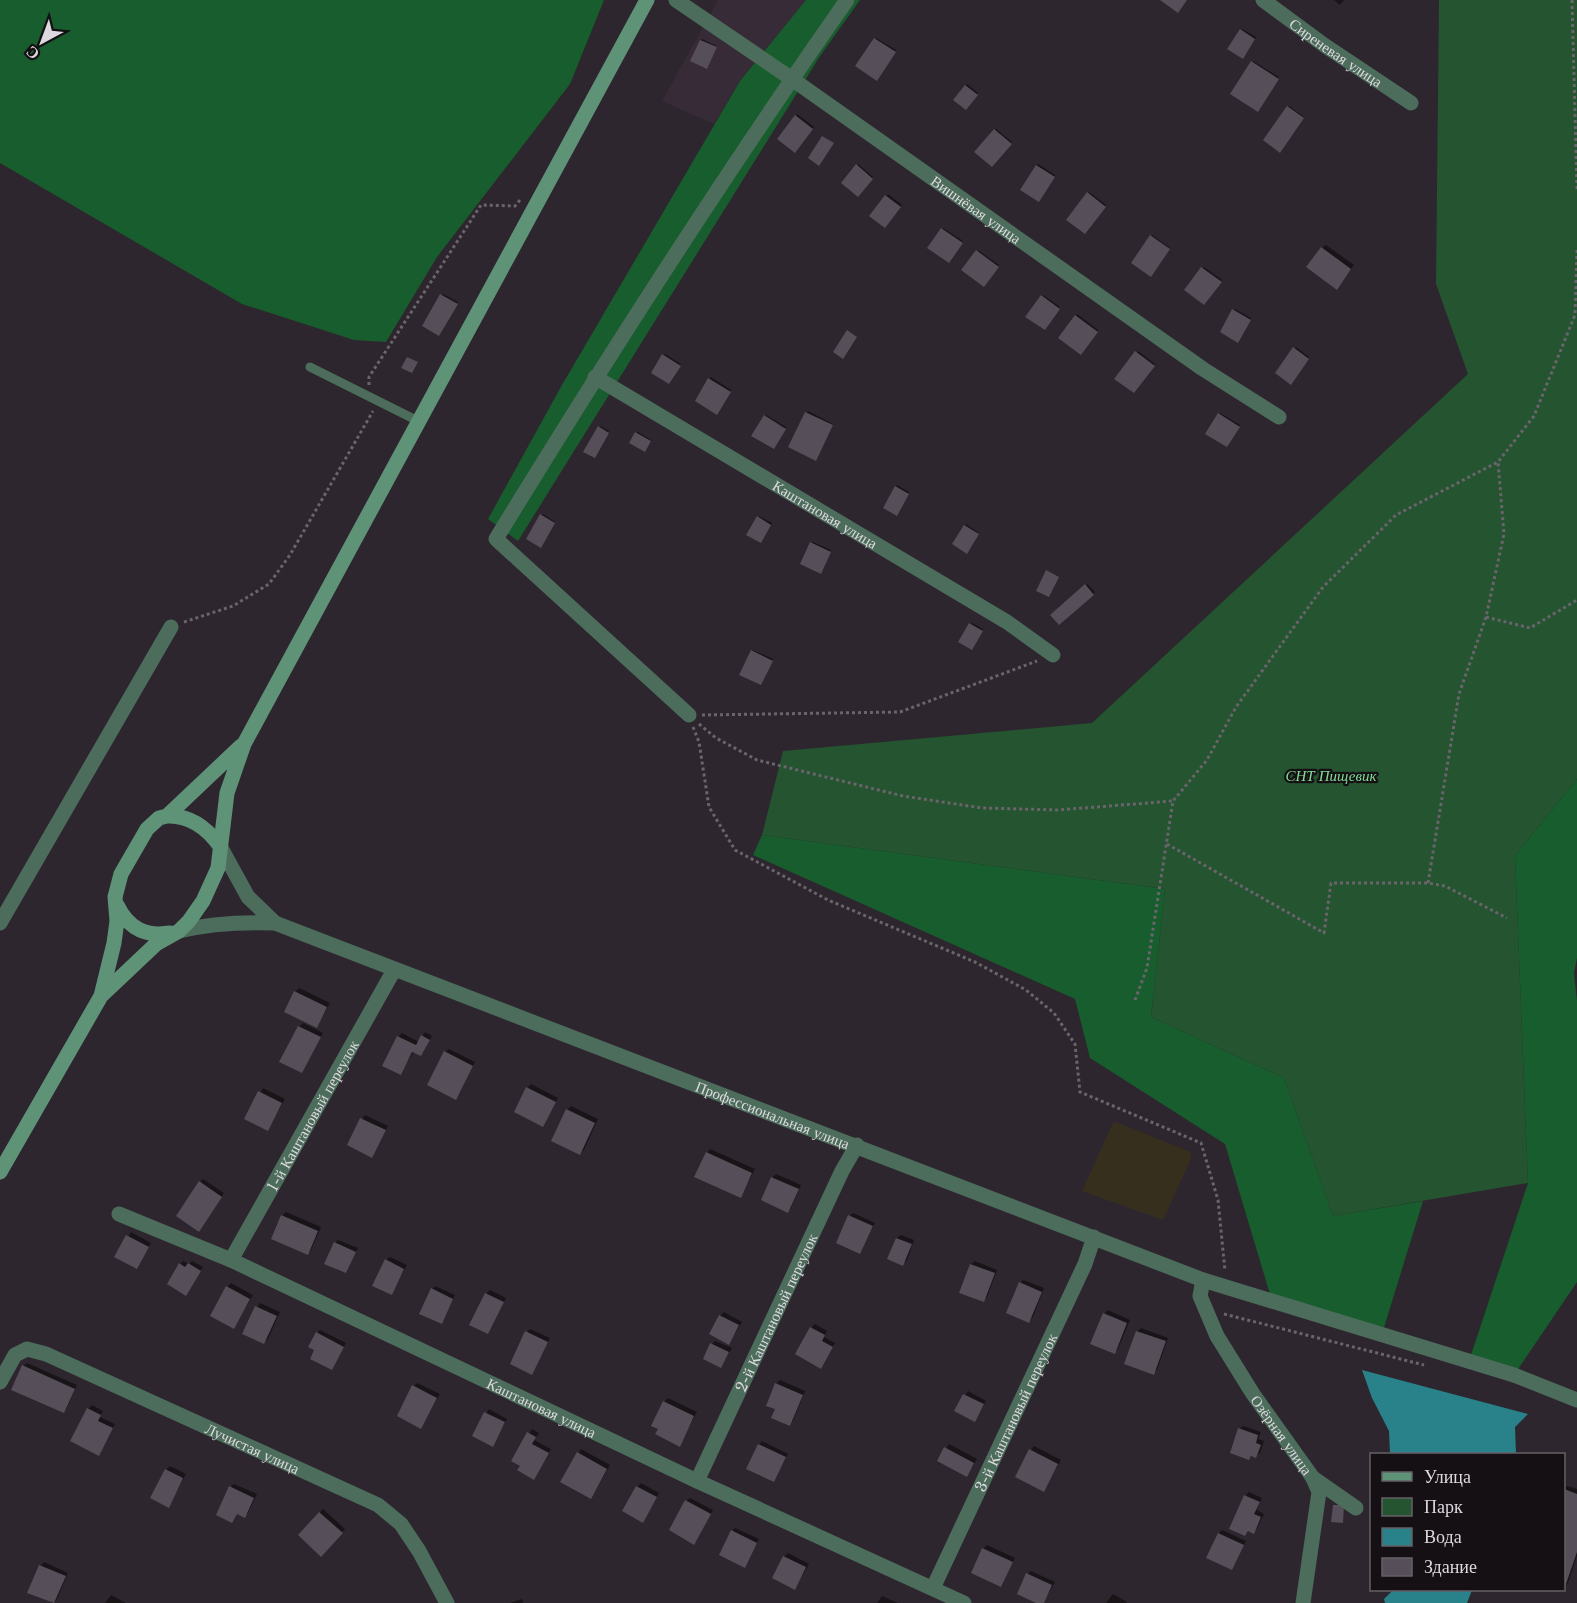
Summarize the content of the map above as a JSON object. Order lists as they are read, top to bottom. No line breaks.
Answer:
{"streets":{"street":["Сиреневая улица","Вишнёвая улица","Каштановая улица","Профессиональная улица","1-й Каштановый переулок","2-й Каштановый переулок","3-й Каштановый переулок","Озёрная улица","Лучистая улица"]},"crossings":[["Каштановая улица","1-й Каштановый переулок"],["Каштановая улица","2-й Каштановый переулок"],["Каштановая улица","3-й Каштановый переулок"],["Профессиональная улица","1-й Каштановый переулок"],["Профессиональная улица","2-й Каштановый переулок"],["Профессиональная улица","3-й Каштановый переулок"],["Профессиональная улица","Озёрная улица"]],"parks":["СНТ Пищевик"],"legend":["Улица","Парк","Вода","Здание"],"north":"bottom left"}
